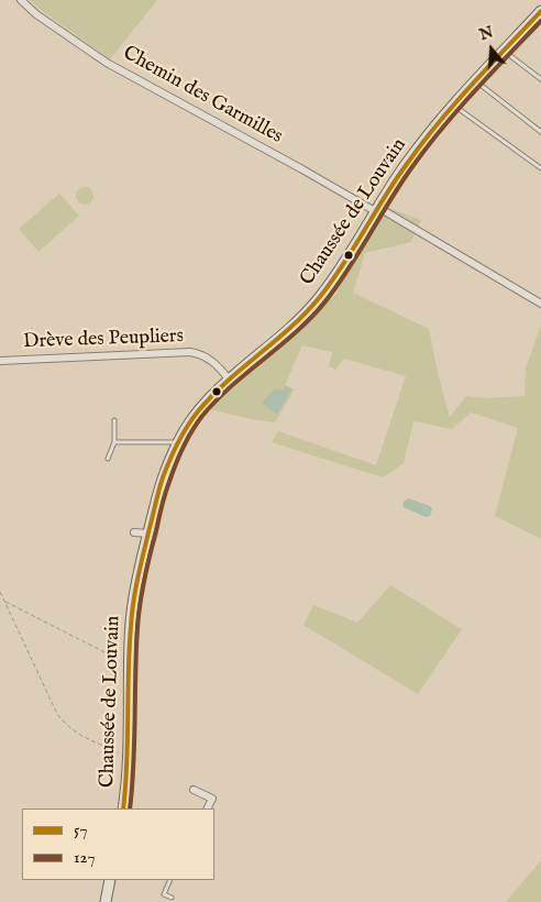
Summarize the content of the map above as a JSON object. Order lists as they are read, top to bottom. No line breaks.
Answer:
{"streets":{"main road":["Chaussée de Louvain"],"street":["Chemin des Garmilles","Drève des Peupliers"]},"crossings":[["Chemin des Garmilles","Chaussée de Louvain"],["Chaussée de Louvain","Drève des Peupliers"]],"lines":["transit line 57","transit line 127"],"legend":["57","127"],"north":"top"}
